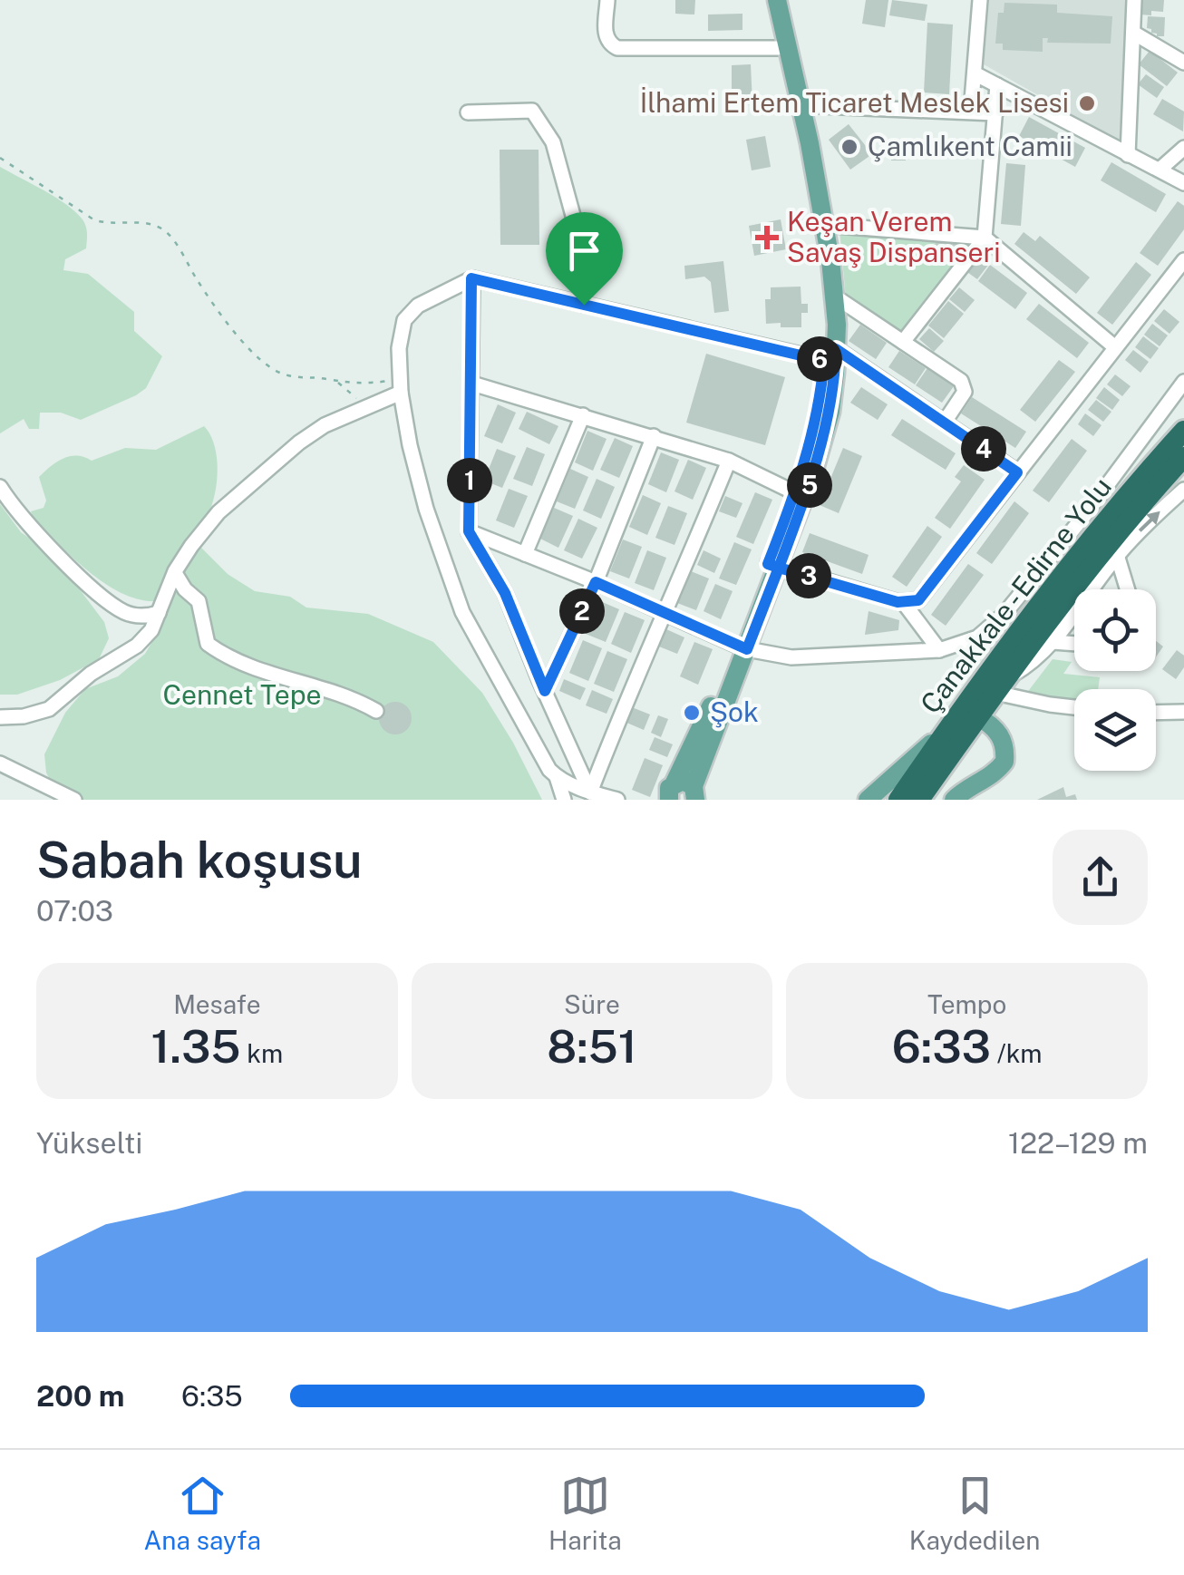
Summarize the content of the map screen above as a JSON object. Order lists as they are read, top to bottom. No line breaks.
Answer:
{"streets":{"highway":["Çanakkale - Edirne Yolu"]},"parks":["Cennet Tepe"],"places":{"other":["İlhami Ertem Ticaret Meslek Lisesi","Çamlıkent Camii","Şok"],"health":["Keşan Verem Savaş Dispanseri"]},"page":{"pins":["6","4","1","5","3","2"],"heading":["Sabah koşusu","07:03"],"stats":[["Mesafe","1.35 km"],["Süre","8:51"],["Tempo","6:33 /km"]],"chart":["Yükselti","122–129 m"],"list":[{"name":"200 m","note":"6:35"}],"tabs":["Ana sayfa","Harita","Kaydedilen"]}}
